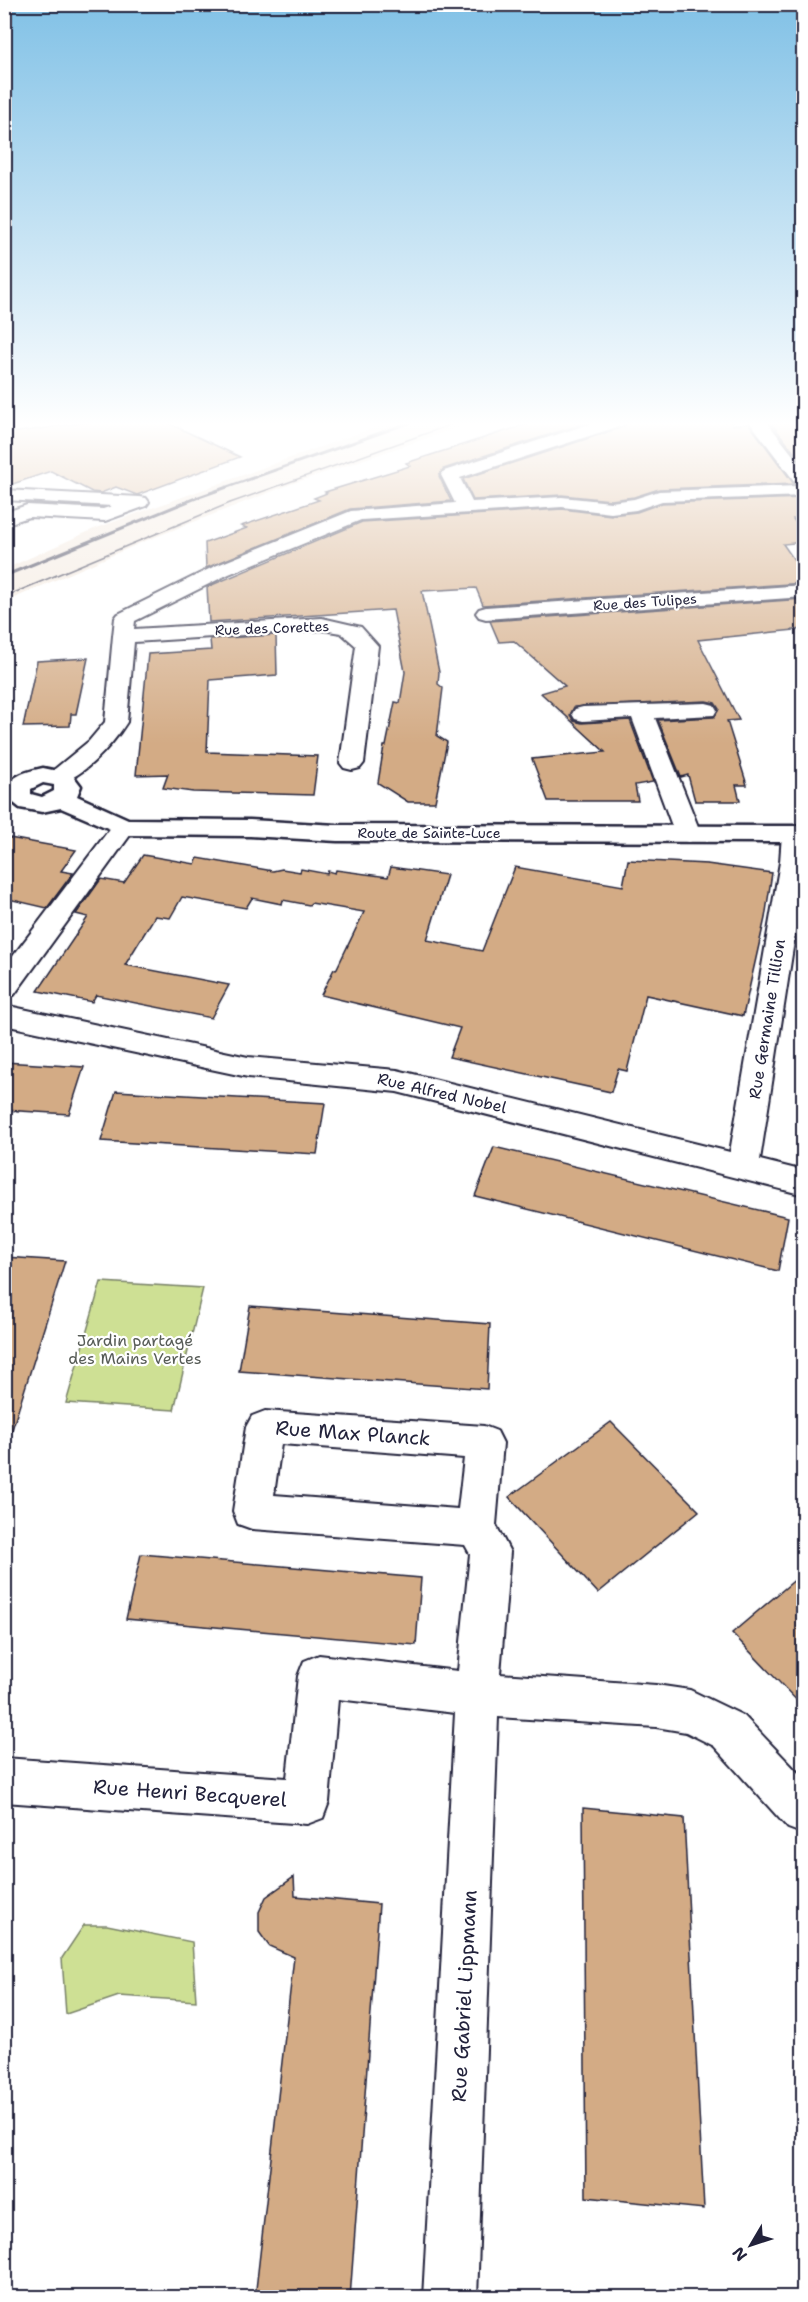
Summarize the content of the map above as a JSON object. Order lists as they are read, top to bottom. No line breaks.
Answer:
{"streets":{"street":["Rue des Tulipes","Rue des Corettes","Route de Sainte-Luce","Rue Germaine Tillion","Rue Alfred Nobel","Rue Max Planck","Rue Henri Becquerel","Rue Gabriel Lippmann"]},"crossings":[["Route de Sainte-Luce","Rue Germaine Tillion"],["Rue Germaine Tillion","Rue Alfred Nobel"],["Rue Henri Becquerel","Rue Gabriel Lippmann"]],"parks":["Jardin partagé des Mains Vertes"],"north":"bottom left"}
